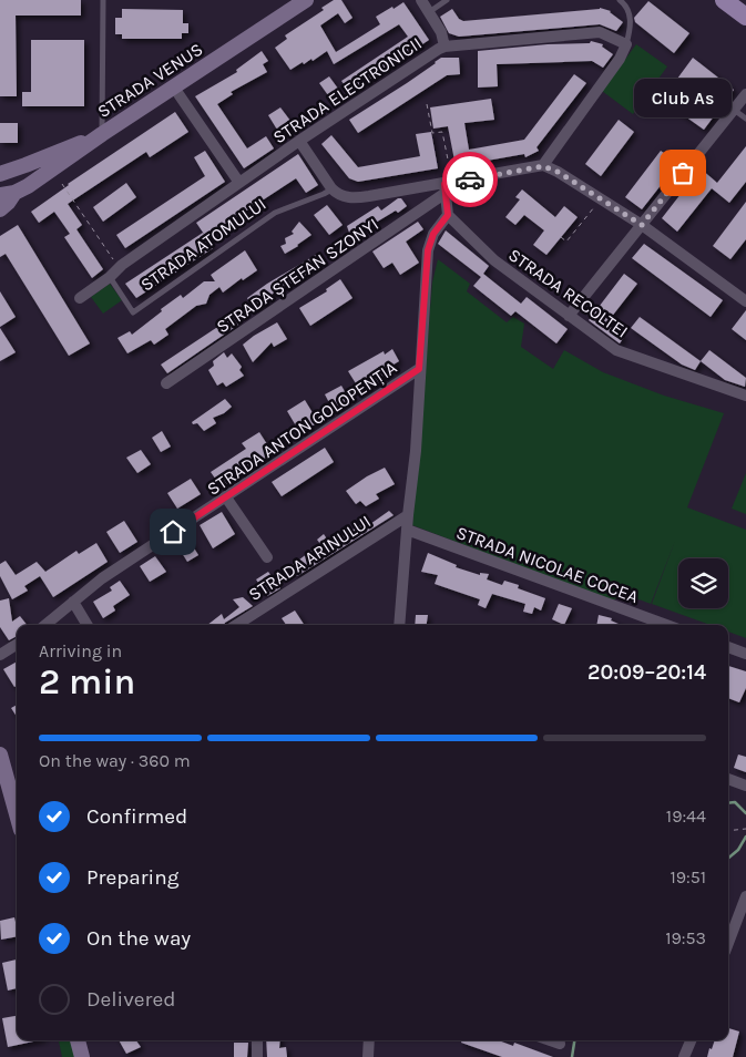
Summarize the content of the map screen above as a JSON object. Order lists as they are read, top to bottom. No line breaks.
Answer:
{"streets":{"main road":["STRADA VENUS"],"street":["STRADA ELECTRONICII","STRADA ȘTEFAN SZONYI","STRADA RECOLTEI","STRADA ANTON GOLOPENȚIA","STRADA ARINULUI","STRADA NICOLAE COCEA"],"lane":["STRADA ATOMULUI"]},"crossings":[["STRADA ELECTRONICII","STRADA ATOMULUI"]],"places":["Club As"],"page":{"bubble":"Club As","heading":["2 min","Arriving in","20:09–20:14"],"bar":"On the way · 360 m","list":[["Confirmed","19:44"],["Preparing","19:51"],["On the way","19:53"],"Delivered"]}}
